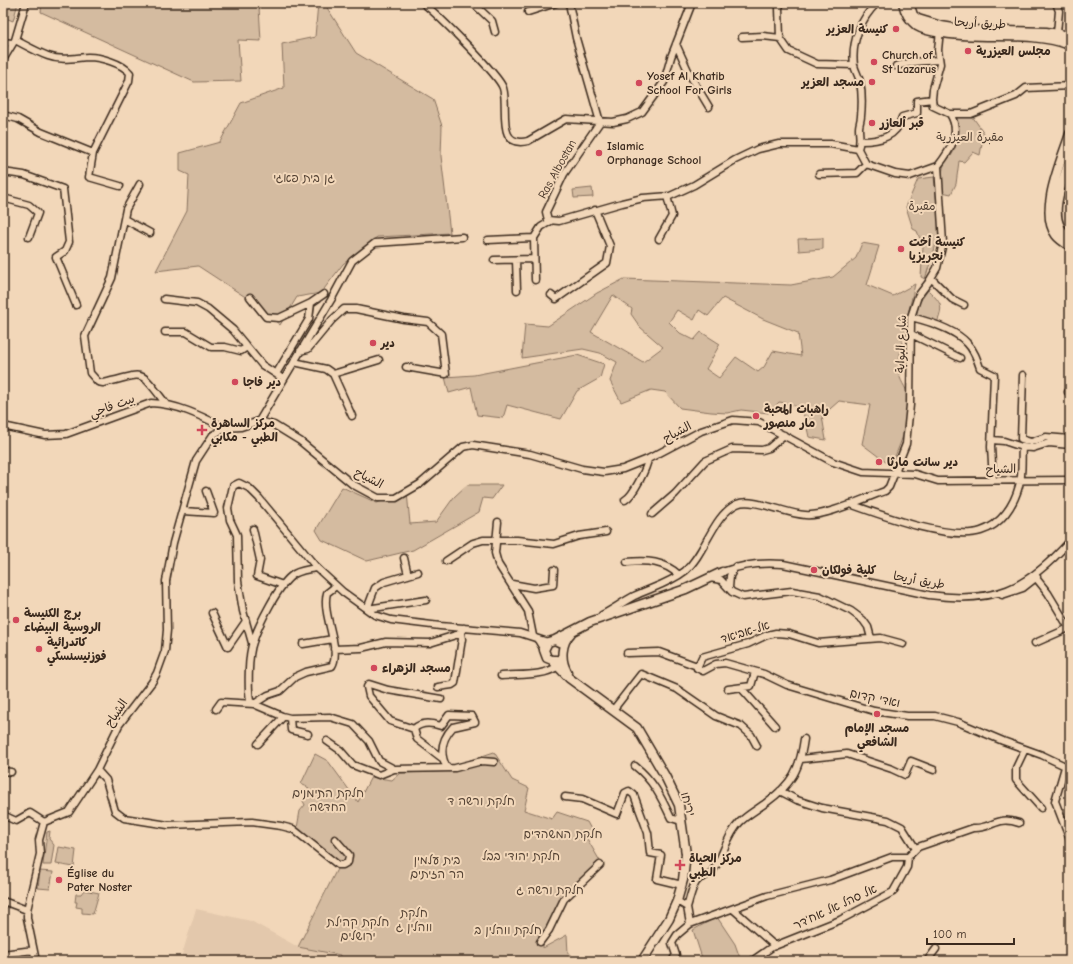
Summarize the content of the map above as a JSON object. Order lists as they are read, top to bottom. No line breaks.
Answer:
{"streets":{"main road":["طريق أريحا","יריחו"],"street":["Ras Albostan","شارع البوابة","بيت فاجي","الشياح","אל-אביאד","ואדי קדום","אל סהל אל אח'דר"]},"crossings":[["طريق أريحا","شارع البوابة"],["شارع البوابة","الشياح"],["بيت فاجي","الشياح"],["אל-אביאד","ואדי קדום"]],"parks":["مقبرة العيزرية","גן בית פאגי","مقبرة","חלקת התימנים החדשה","חלקת ורשה ד","חלקת המשהדים","חלקת יהודי בבל","בית עלמין הר הזיתים","חלקת ורשה ג","חלקת ווהלין ג","חלקת קהילת ירושלים","חלקת ווהלין ב"],"places":{"other":["كنيسة العزير","مجلس العيزرية","Church of St Lazarus","مسجد العزير","Yosef Al Khatib School For Girls","قبر ألعازر","Islamic Orphanage School","كنيسة أخت نجريزيا","دير","دير فاجا","راهبات المحبة مار منصور","دير سانت مارثا","كلية فولكان","برج الكنيسة الروسية البيضاء","كاتدرائية فوزنيسنسكي","مسجد الزهراء","مسجد الإمام الشافعي","Église du Pater Noster"],"health":["مركز الساهرة الطبي - مكابي","مركز الحياة الطبي"]},"scale_bar":"100 m"}
